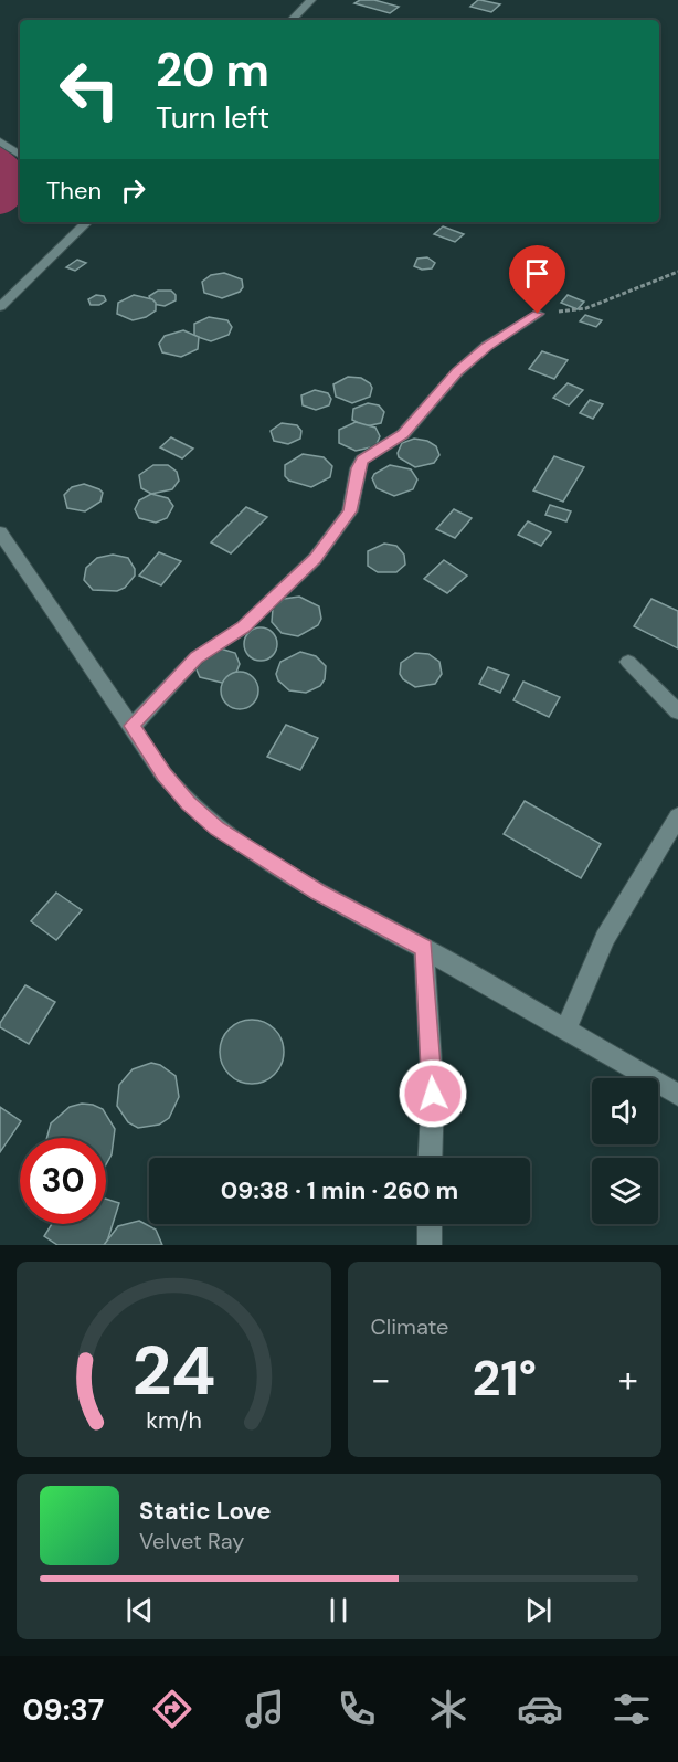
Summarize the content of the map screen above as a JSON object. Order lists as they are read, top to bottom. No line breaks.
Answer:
{"page":{"turn":["20 m","Turn left"],"then":"Then","limit":"30","trip":"09:38 · 1 min · 260 m","tile":"Climate","heat":["−","21°","+"],"song":["Static Love","Velvet Ray"],"tabs":"09:37","gauge":["24","km/h"]}}
